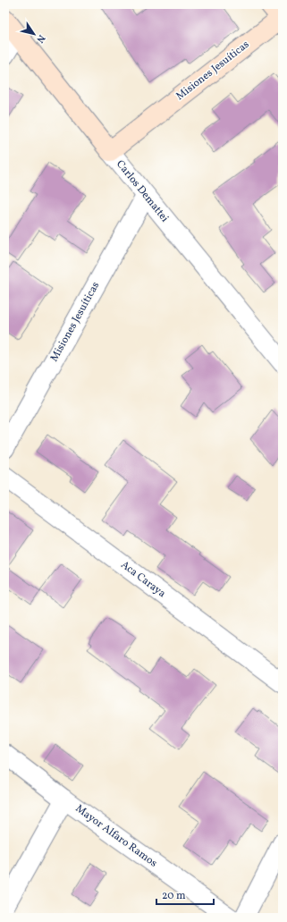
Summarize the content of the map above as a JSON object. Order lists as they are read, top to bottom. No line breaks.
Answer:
{"streets":{"street":["Misiones Jesuíticas","Carlos Demattei","Aca Caraya","Mayor Alfaro Ramos"]},"crossings":[["Misiones Jesuíticas","Carlos Demattei"]],"scale_bar":"20 m","north":"bottom right"}
